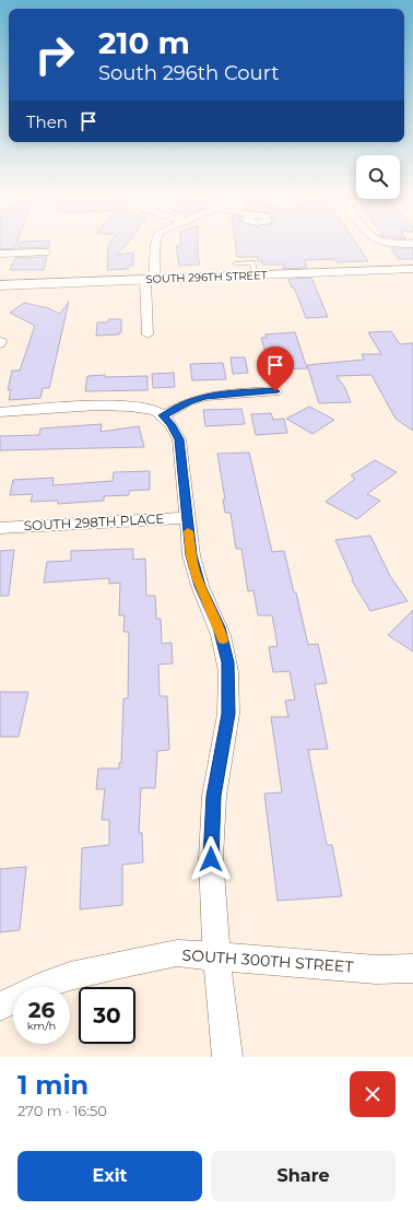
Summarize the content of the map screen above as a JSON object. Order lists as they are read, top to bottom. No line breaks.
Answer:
{"streets":{"street":["SOUTH 296TH STREET","SOUTH 298TH PLACE","SOUTH 300TH STREET"]},"page":{"turn":["210 m","South 296th Court"],"then":"Then","speed":"26 km/h","limit":"30","heading":["1 min","270 m · 16:50"],"buttons":["Exit","Share"]}}
